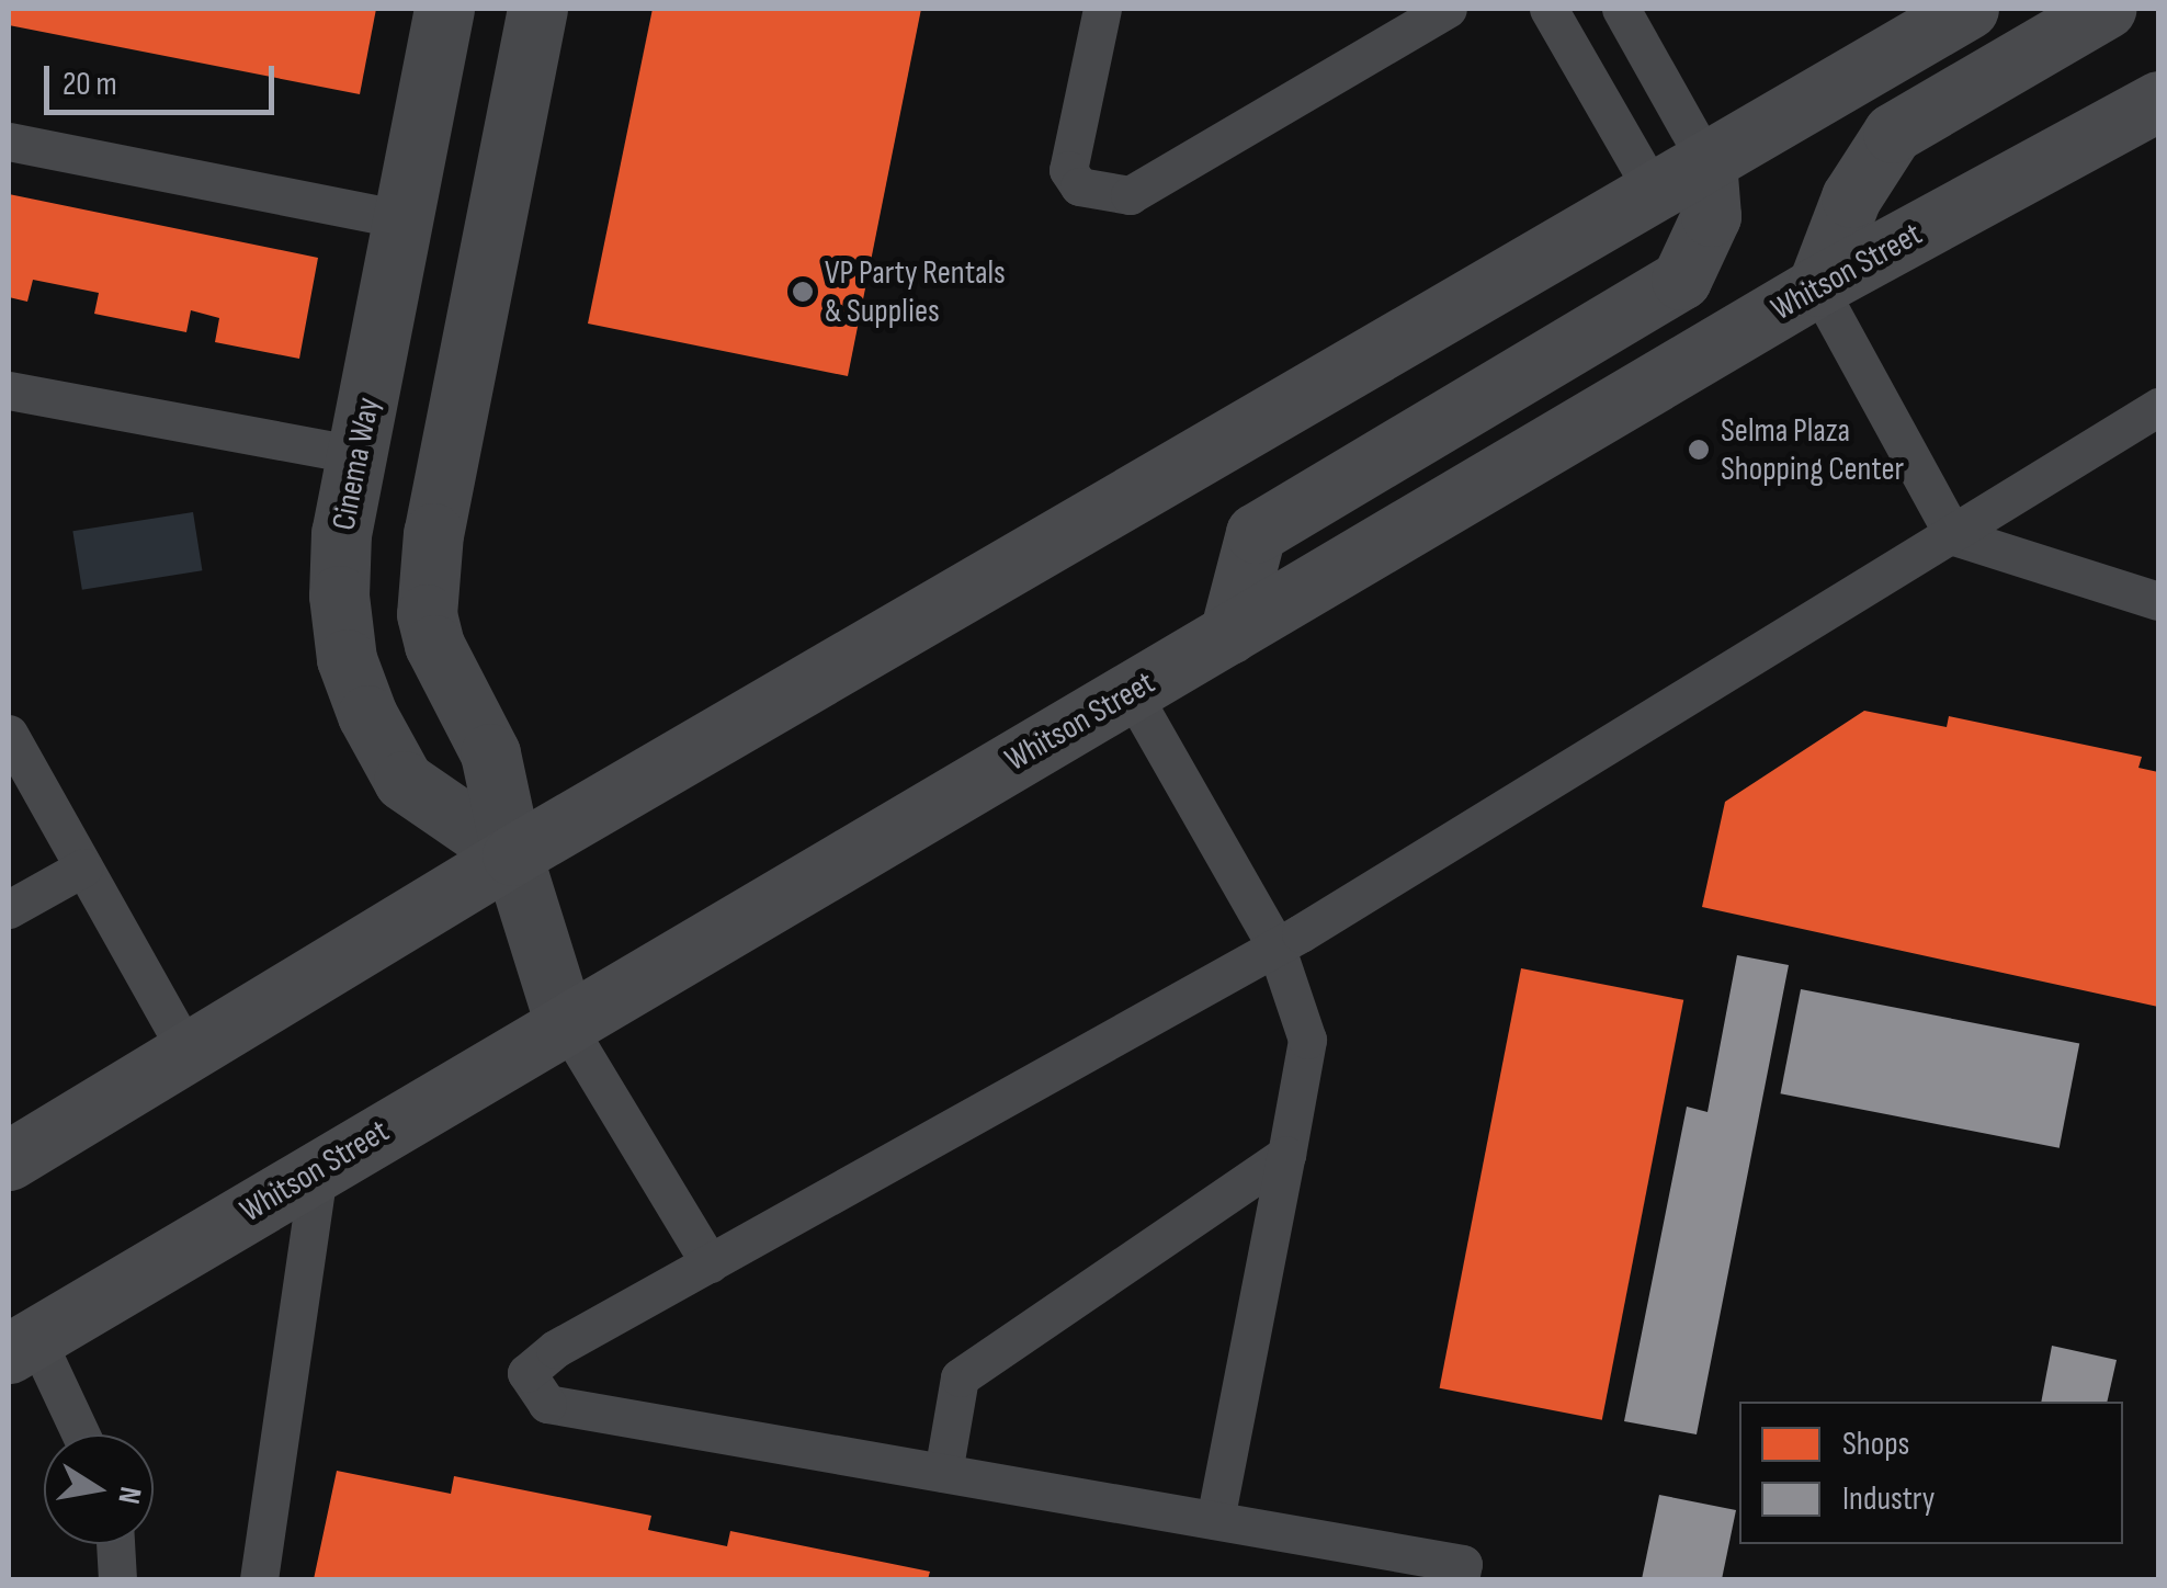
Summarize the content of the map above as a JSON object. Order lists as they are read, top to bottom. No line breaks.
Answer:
{"streets":{"main road":["Whitson Street"],"street":["Cinema Way"]},"places":["VP Party Rentals & Supplies","Selma Plaza Shopping Center"],"legend":["Shops","Industry"],"scale_bar":"20 m","north":"right"}
